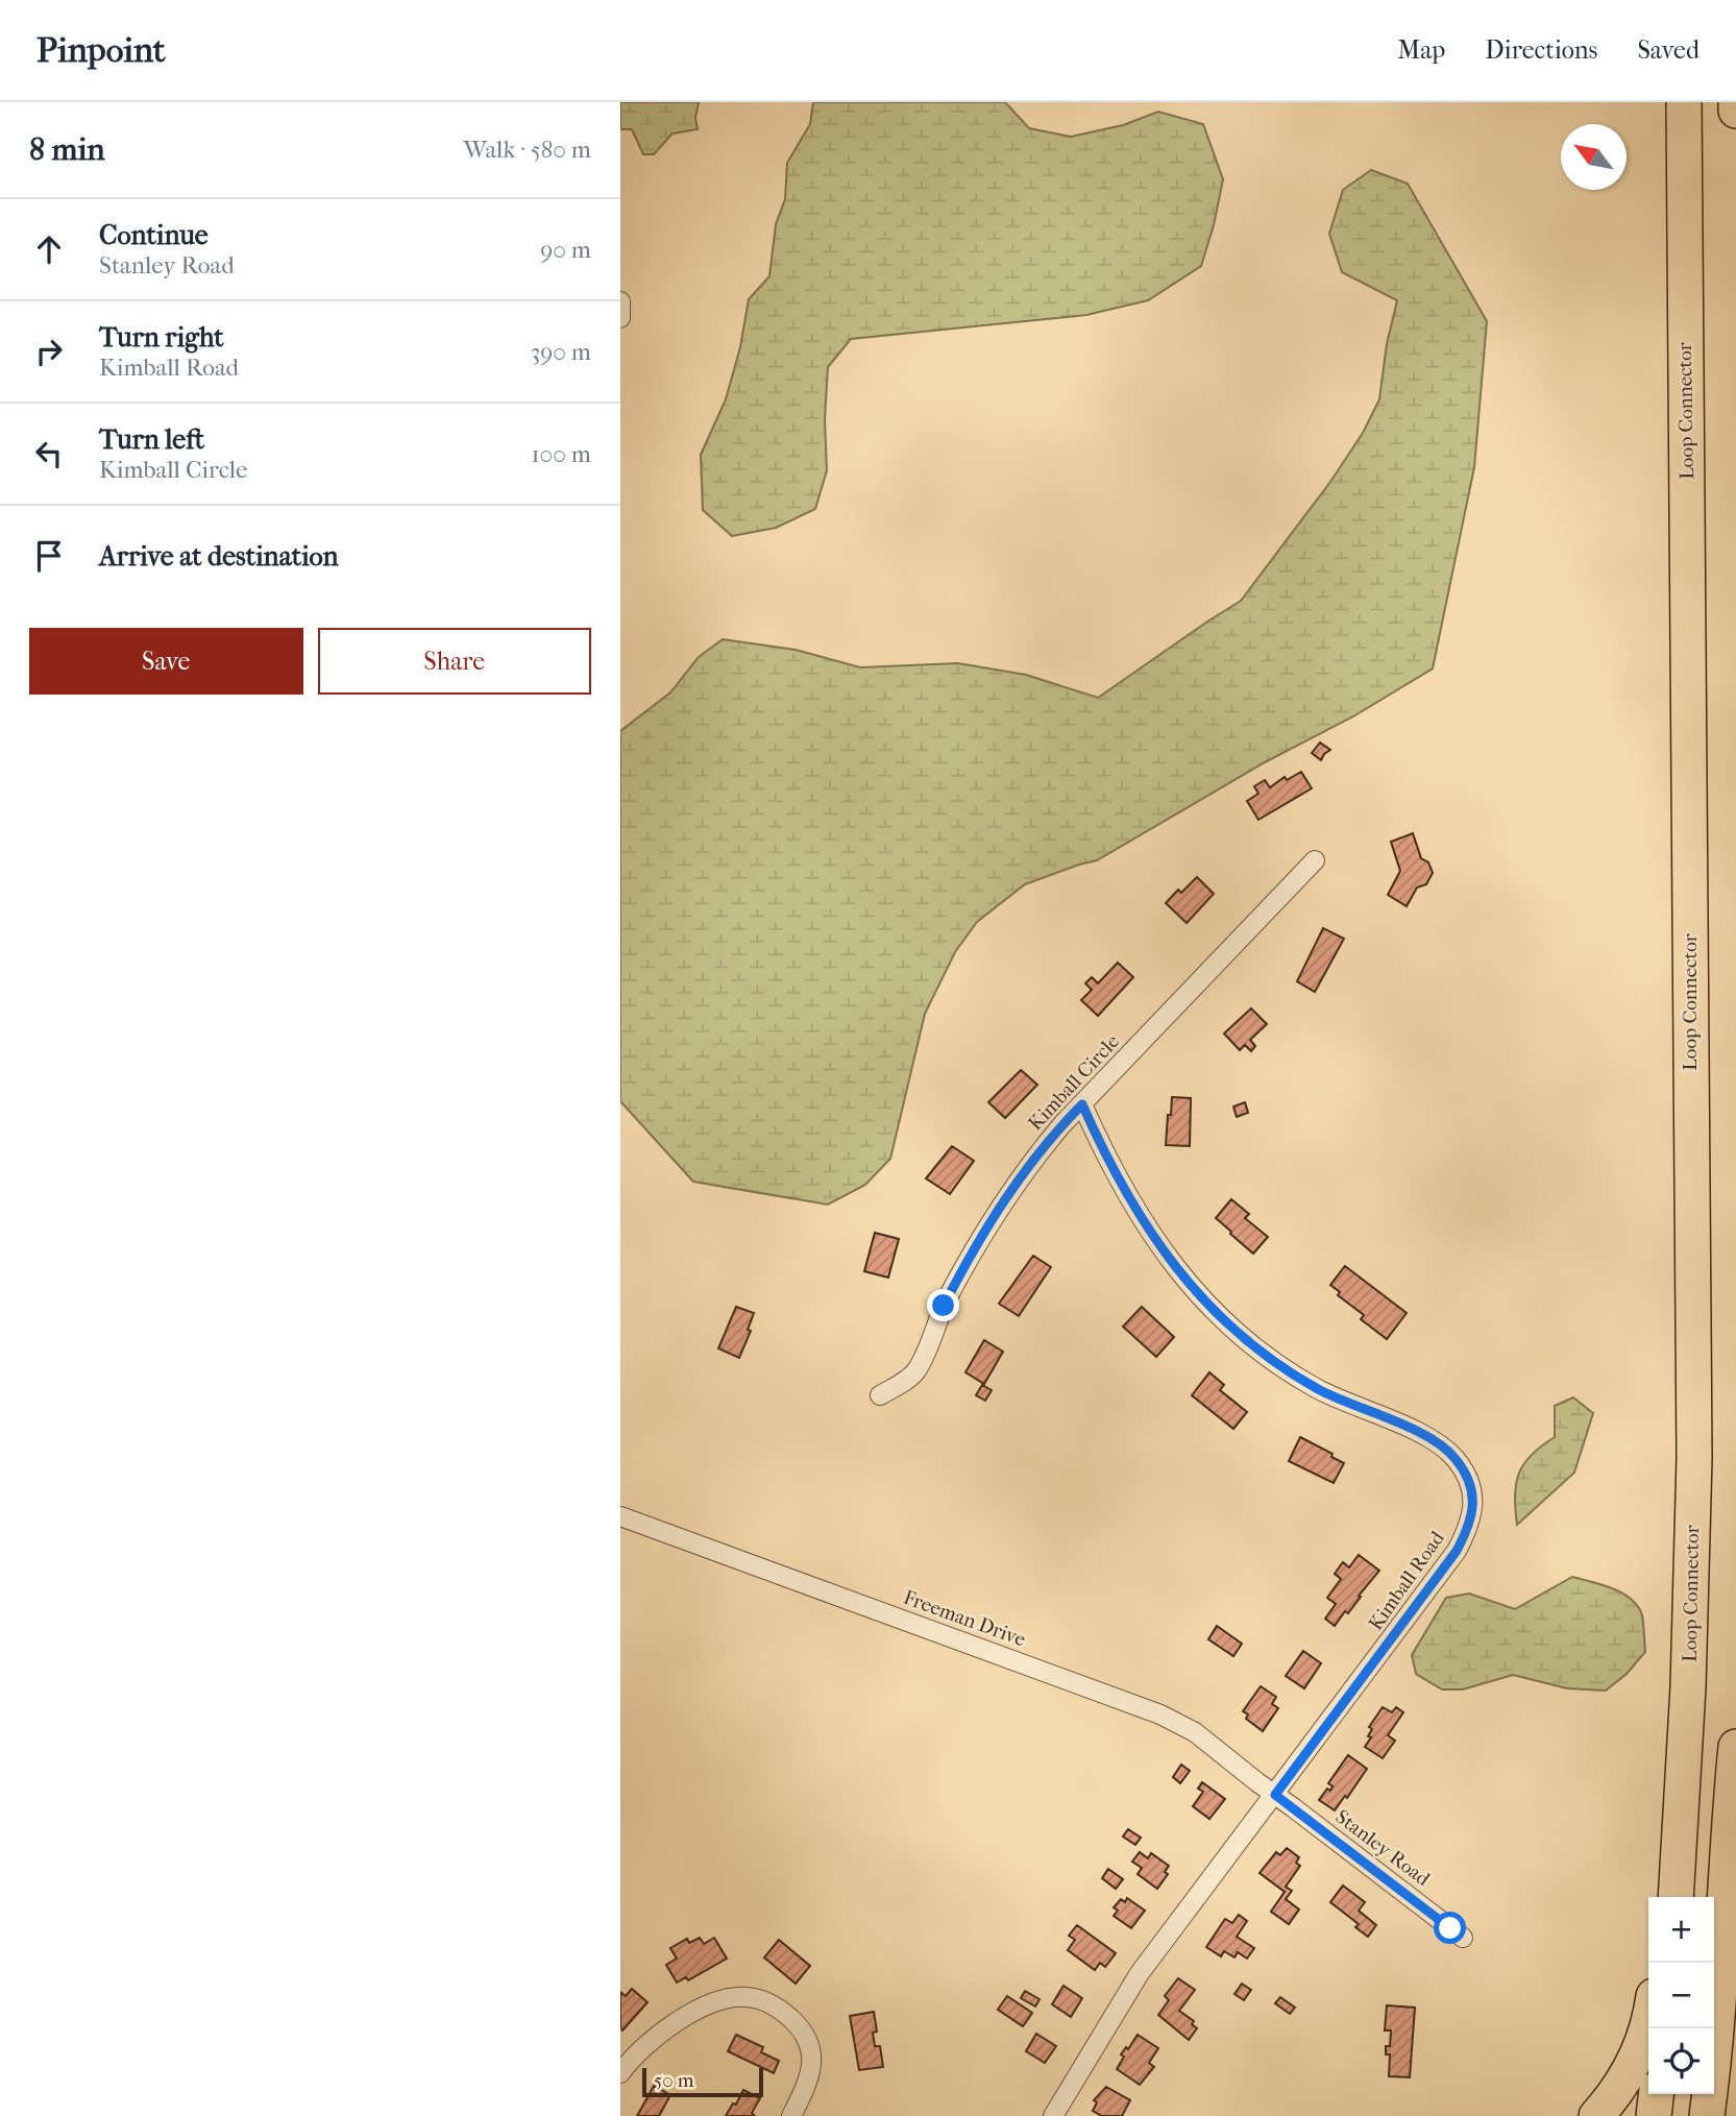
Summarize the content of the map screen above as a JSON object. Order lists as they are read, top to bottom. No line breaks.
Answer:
{"streets":{"highway":["Loop Connector"],"street":["Kimball Circle","Kimball Road","Freeman Drive","Stanley Road"]},"crossings":[["Kimball Circle","Kimball Road"],["Kimball Road","Freeman Drive"],["Kimball Road","Stanley Road"],["Freeman Drive","Stanley Road"]],"scale_bar":"50 m","north":"top left","page":{"header":"Pinpoint","nav":["Map","Directions","Saved"],"heading":["8 min","Walk · 580 m"],"list":[["Continue","Stanley Road","90 m"],["Turn right","Kimball Road","390 m"],["Turn left","Kimball Circle","100 m"],"Arrive at destination"],"buttons":["Save","Share"],"map_buttons":["+","−"],"scale":"50 m"}}
